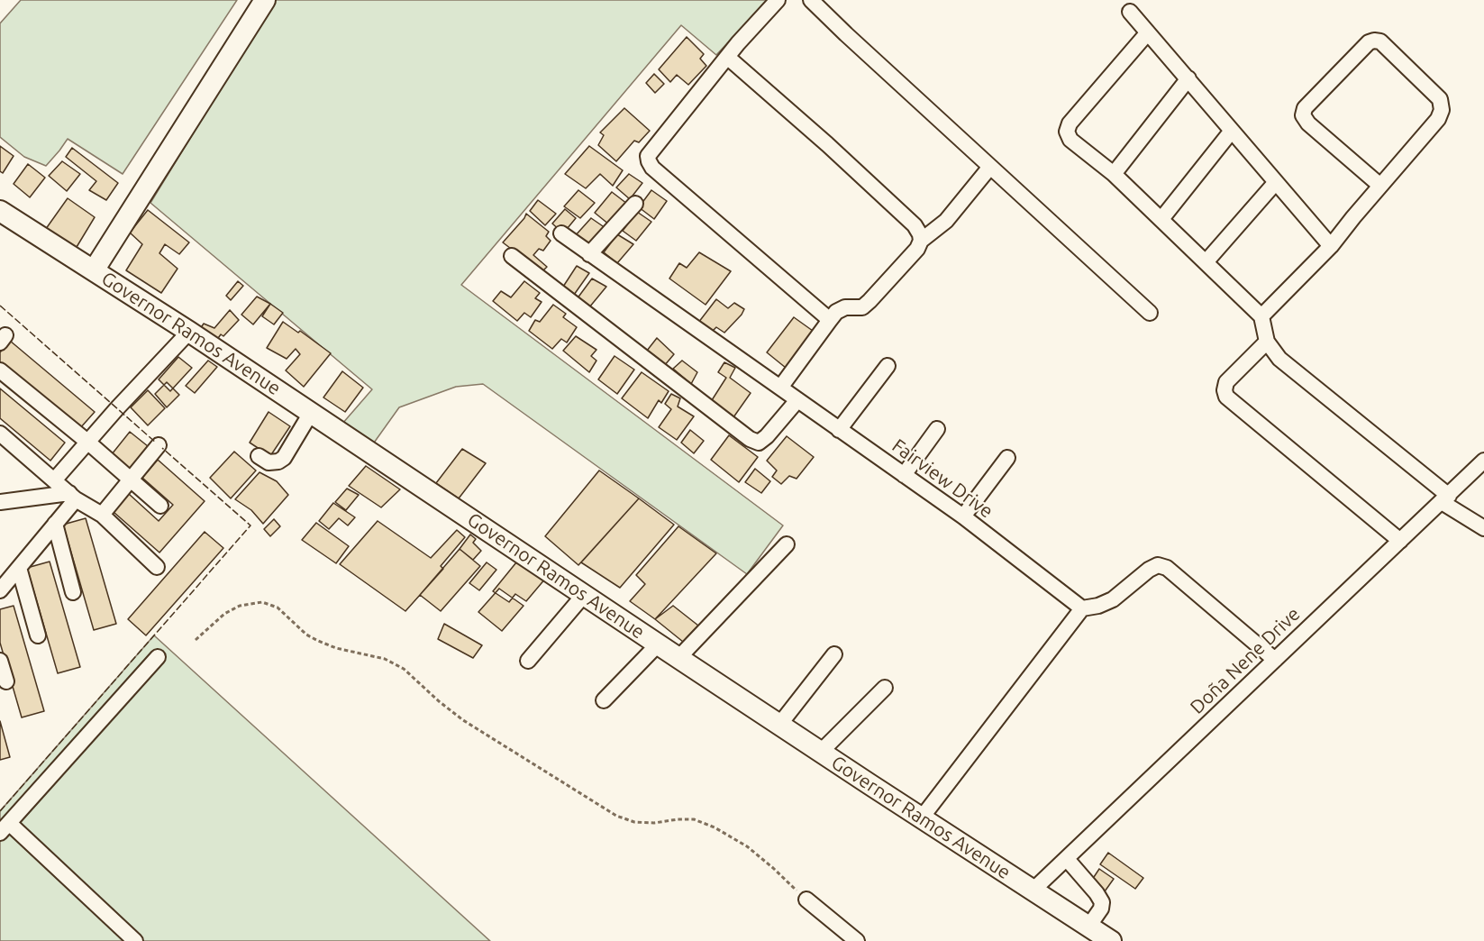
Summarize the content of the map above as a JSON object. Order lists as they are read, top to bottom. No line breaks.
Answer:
{"streets":{"main road":["Governor Ramos Avenue"],"street":["Fairview Drive","Doña Nene Drive"]},"crossings":[["Governor Ramos Avenue","Doña Nene Drive"]]}
